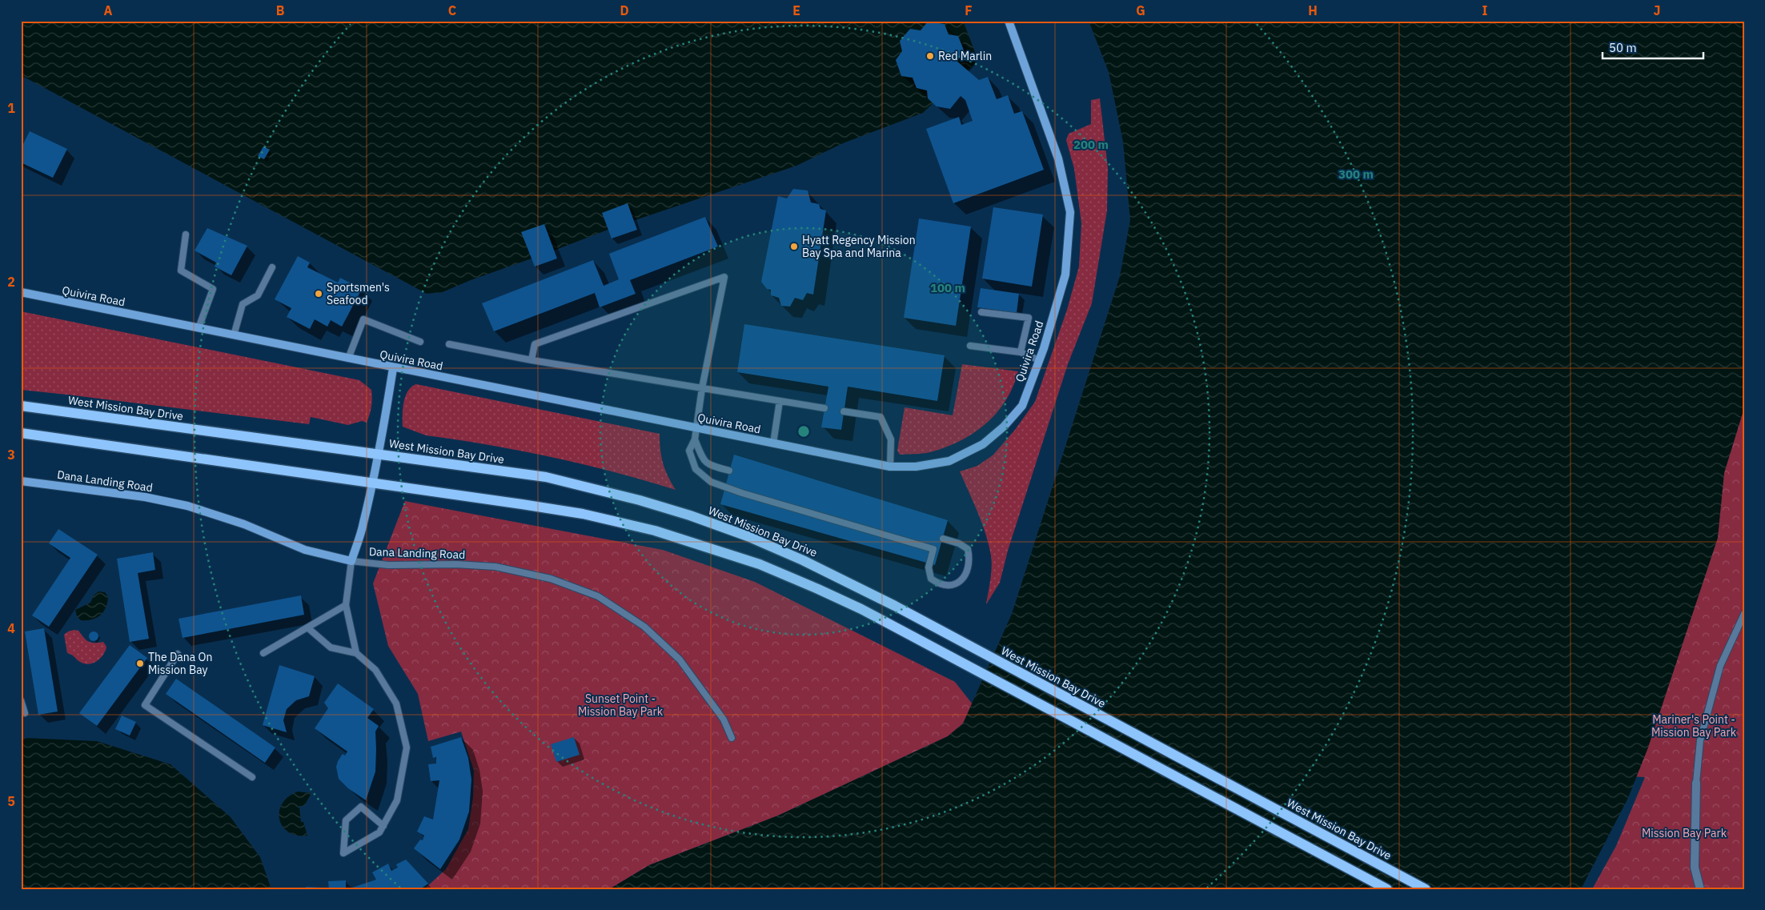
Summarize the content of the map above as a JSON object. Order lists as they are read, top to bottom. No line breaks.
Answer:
{"streets":{"main road":["West Mission Bay Drive"],"street":["Quivira Road","Dana Landing Road"]},"parks":["Sunset Point - Mission Bay Park","Mariner's Point - Mission Bay Park","Mission Bay Park"],"places":["Red Marlin","Hyatt Regency Mission Bay Spa and Marina","Sportsmen's Seafood","The Dana On Mission Bay"],"scale_bar":"50 m","grid":{"columns":["A","B","C","D","E","F","G","H","I","J"],"rows":["1","2","3","4","5"]},"rings":["200 m","300 m","100 m"]}
